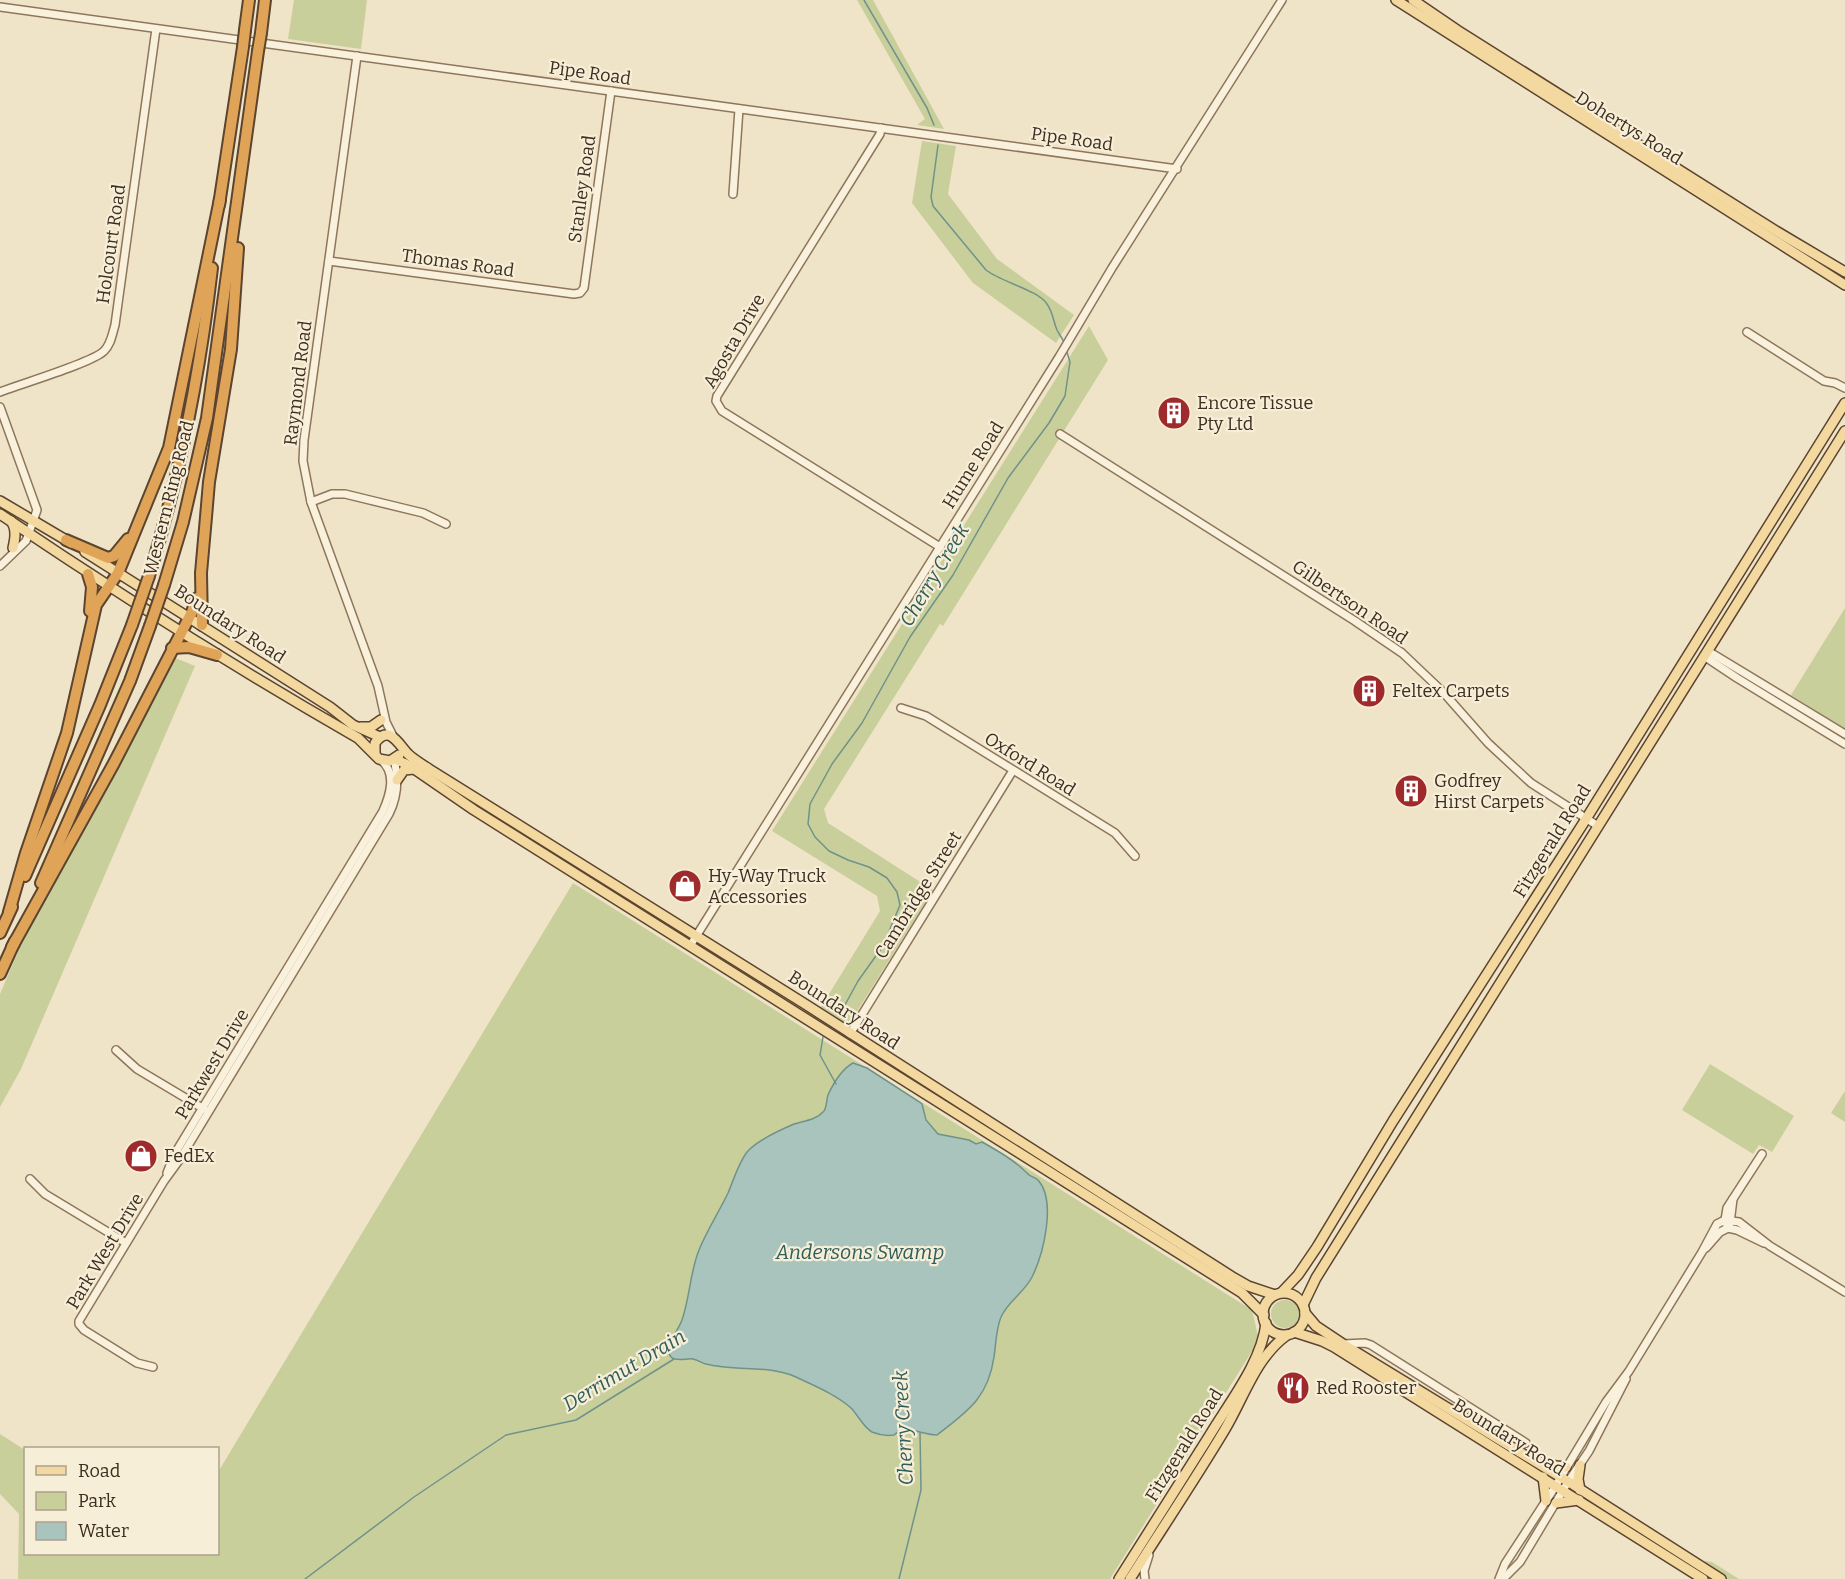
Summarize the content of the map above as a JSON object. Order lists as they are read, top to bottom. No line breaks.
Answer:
{"streets":{"highway":["Western Ring Road"],"main road":["Dohertys Road","Boundary Road","Fitzgerald Road"],"street":["Pipe Road","Stanley Road","Holcourt Road","Thomas Road","Agosta Drive","Raymond Road","Hume Road","Gilbertson Road","Oxford Road","Cambridge Street","Parkwest Drive","Park West Drive"]},"crossings":[["Pipe Road","Stanley Road"],["Pipe Road","Holcourt Road"],["Pipe Road","Agosta Drive"],["Pipe Road","Raymond Road"],["Pipe Road","Hume Road"],["Stanley Road","Thomas Road"],["Thomas Road","Raymond Road"],["Agosta Drive","Hume Road"],["Raymond Road","Boundary Road"],["Raymond Road","Parkwest Drive"],["Hume Road","Boundary Road"],["Gilbertson Road","Fitzgerald Road"],["Boundary Road","Fitzgerald Road"],["Boundary Road","Cambridge Street"],["Boundary Road","Parkwest Drive"],["Oxford Road","Cambridge Street"],["Parkwest Drive","Park West Drive"]],"water":["Cherry Creek","Andersons Swamp","Derrimut Drain"],"places":{"building":["Encore Tissue Pty Ltd","Feltex Carpets","Godfrey Hirst Carpets"],"shop":["Hy-Way Truck Accessories","FedEx"],"restaurant":["Red Rooster"]},"legend":["Road","Park","Water"]}
